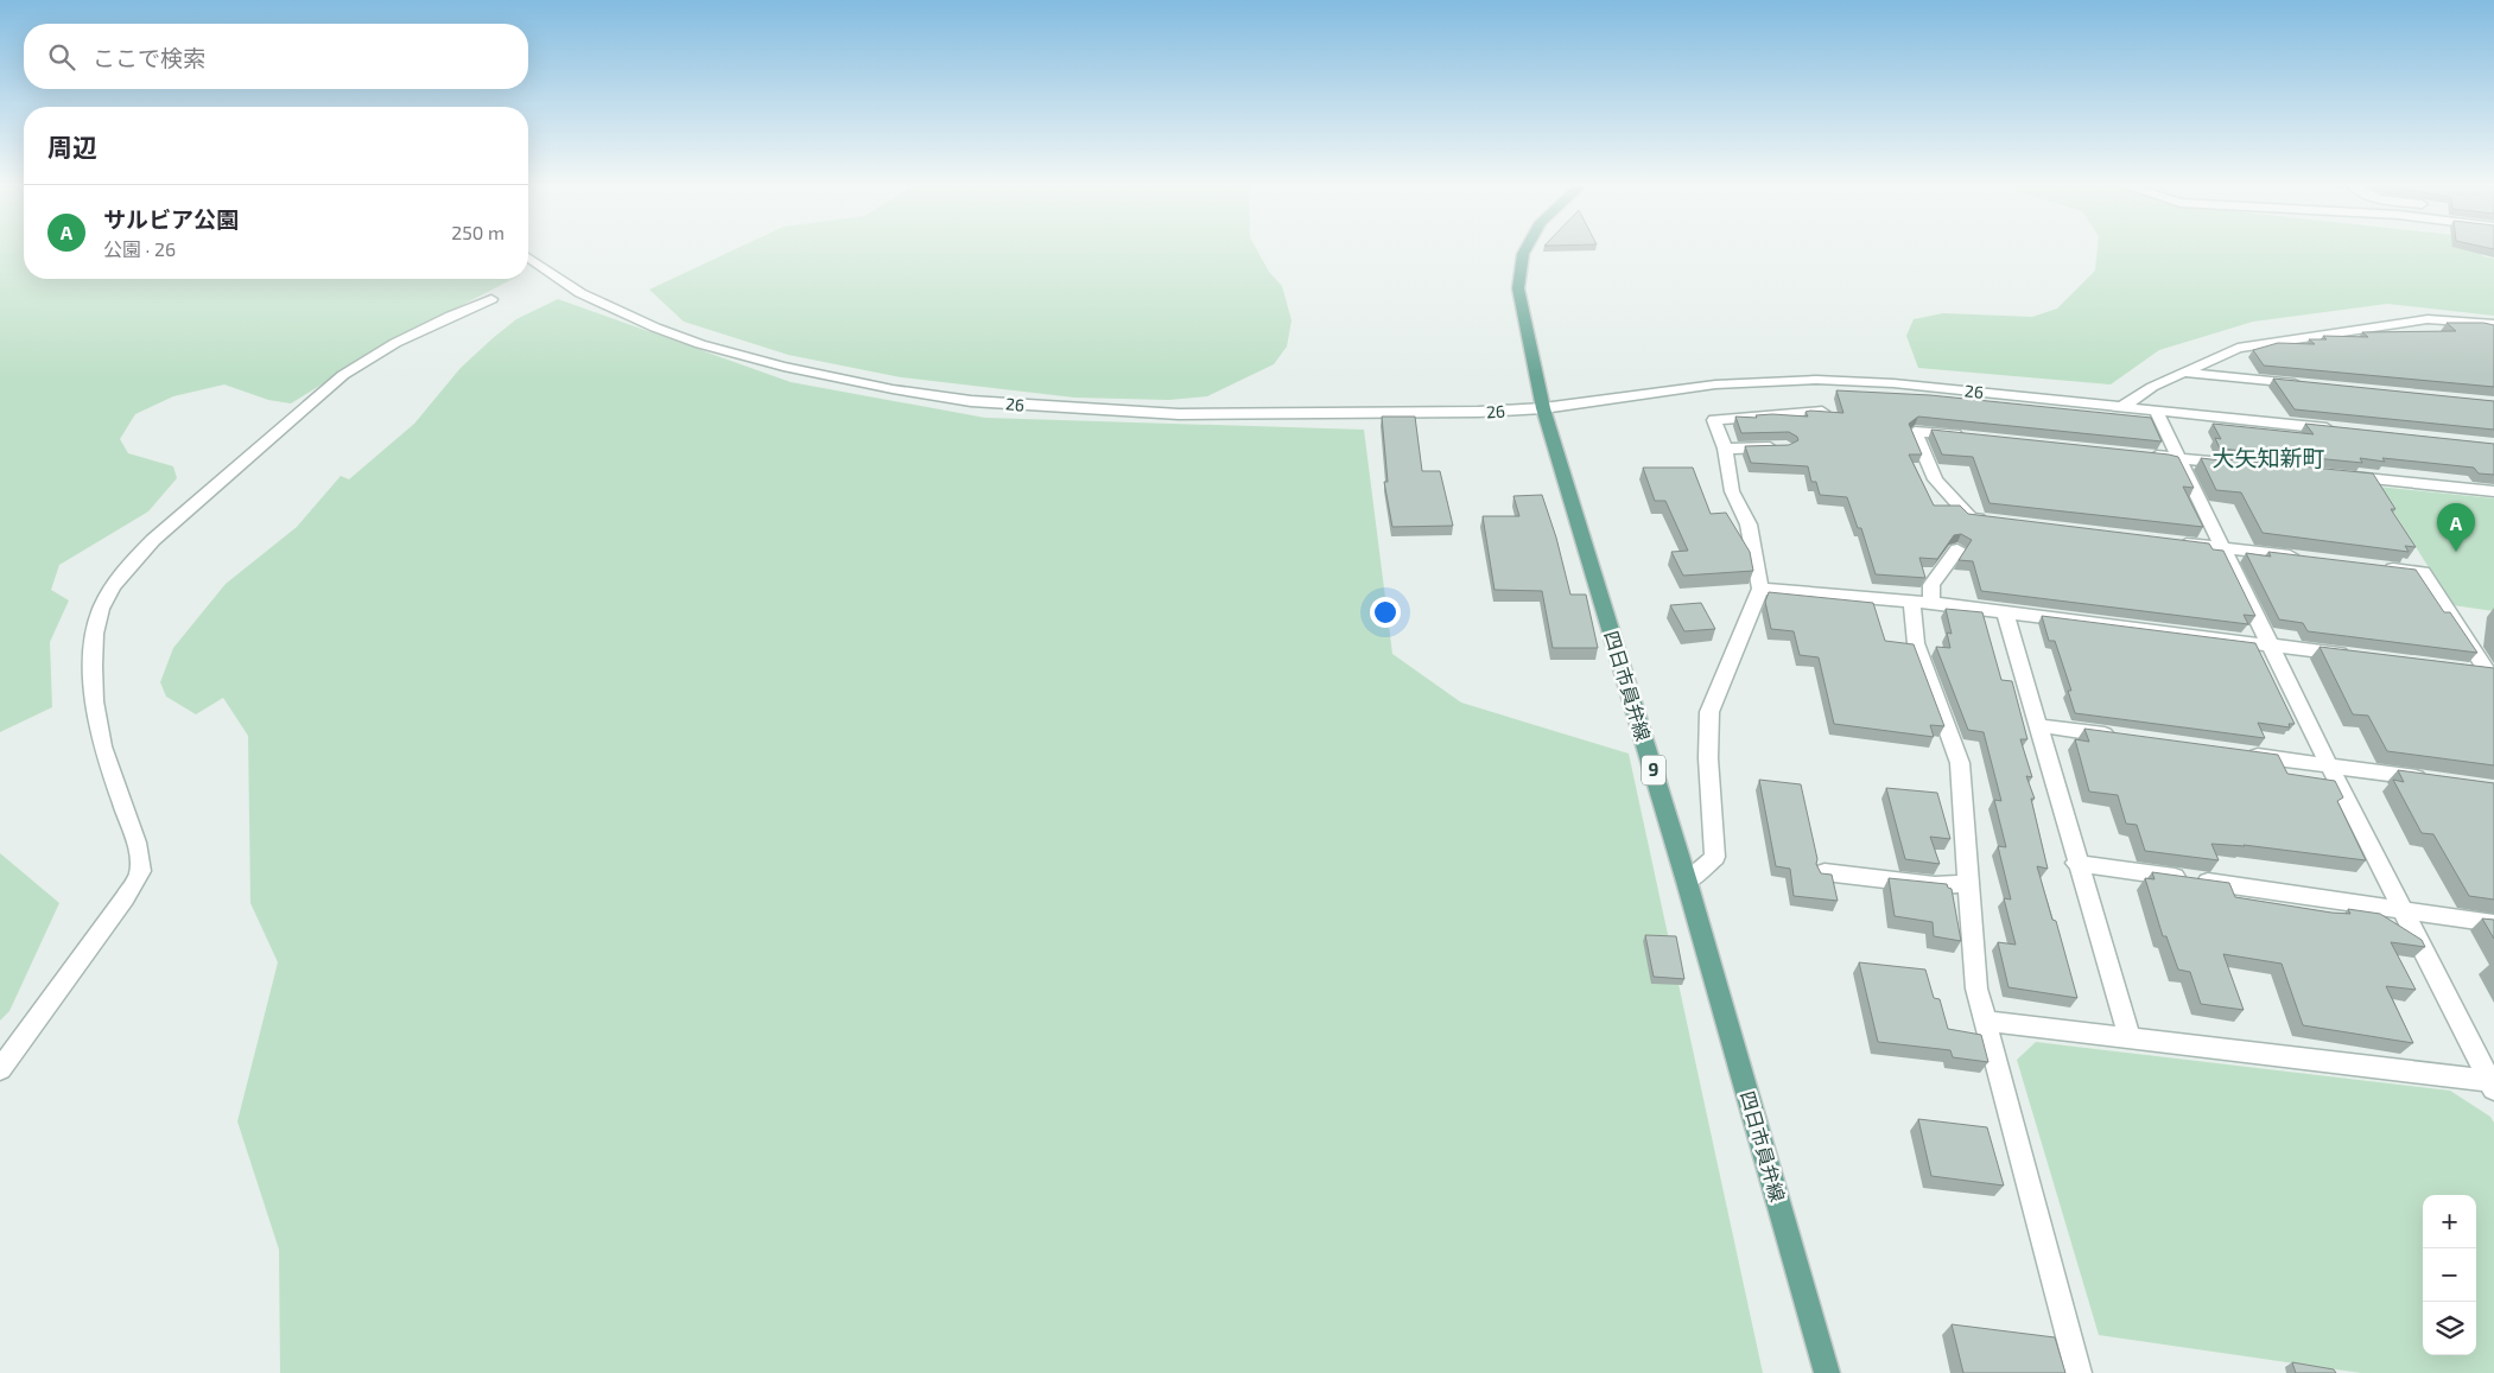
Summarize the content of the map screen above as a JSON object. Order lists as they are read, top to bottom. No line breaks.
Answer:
{"streets":{"main road":["四日市員弁線","9"],"street":["26"]},"crossings":[["26","四日市員弁線"]],"districts":["大矢知新町"],"page":{"search":"ここで検索","heading":"周辺","list":[{"mark":"A","name":"サルビア公園","note":"公園 · 26","value":"250 m"}],"pins":"A","map_buttons":["+","−"]}}
